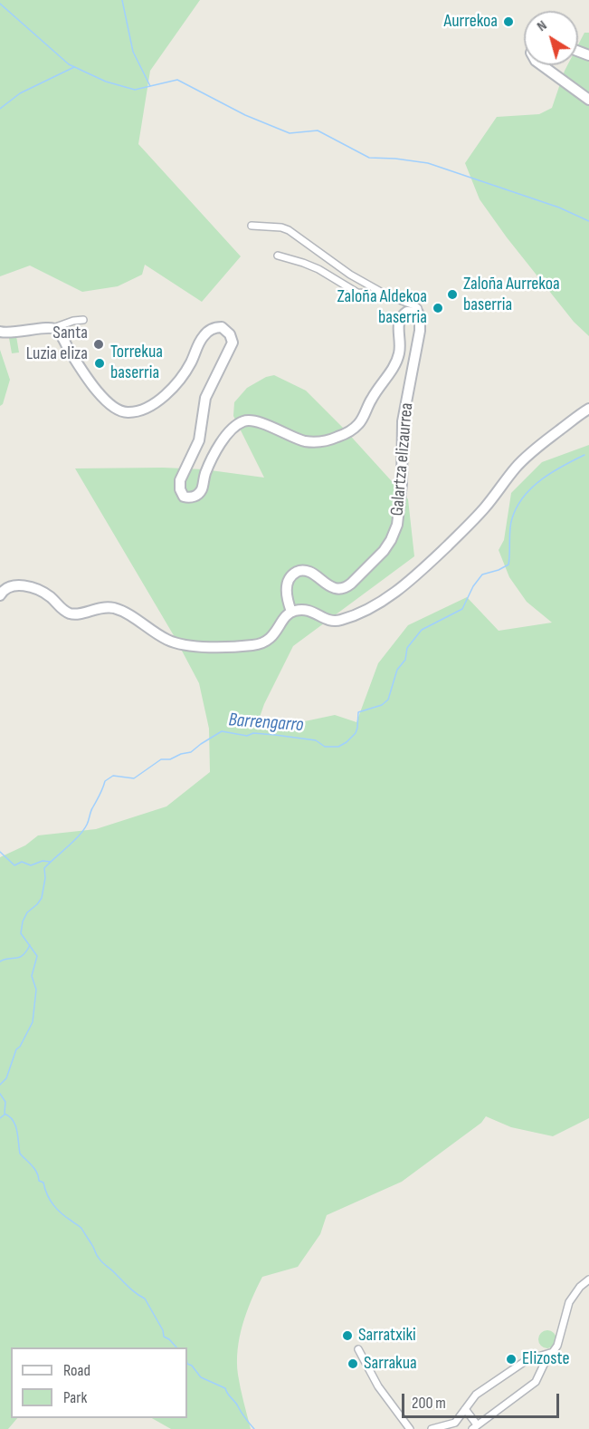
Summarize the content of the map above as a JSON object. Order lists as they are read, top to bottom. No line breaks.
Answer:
{"streets":{"street":["Galartza elizaurrea"]},"water":["Barrengarro"],"places":["Aurrekoa","Zaloña Aurrekoa baserria","Zaloña Aldekoa baserria","Santa Luzia eliza","Torrekua baserria","Sarratxiki","Elizoste","Sarrakua"],"legend":["Road","Park"],"scale_bar":"200 m","north":"top left"}
